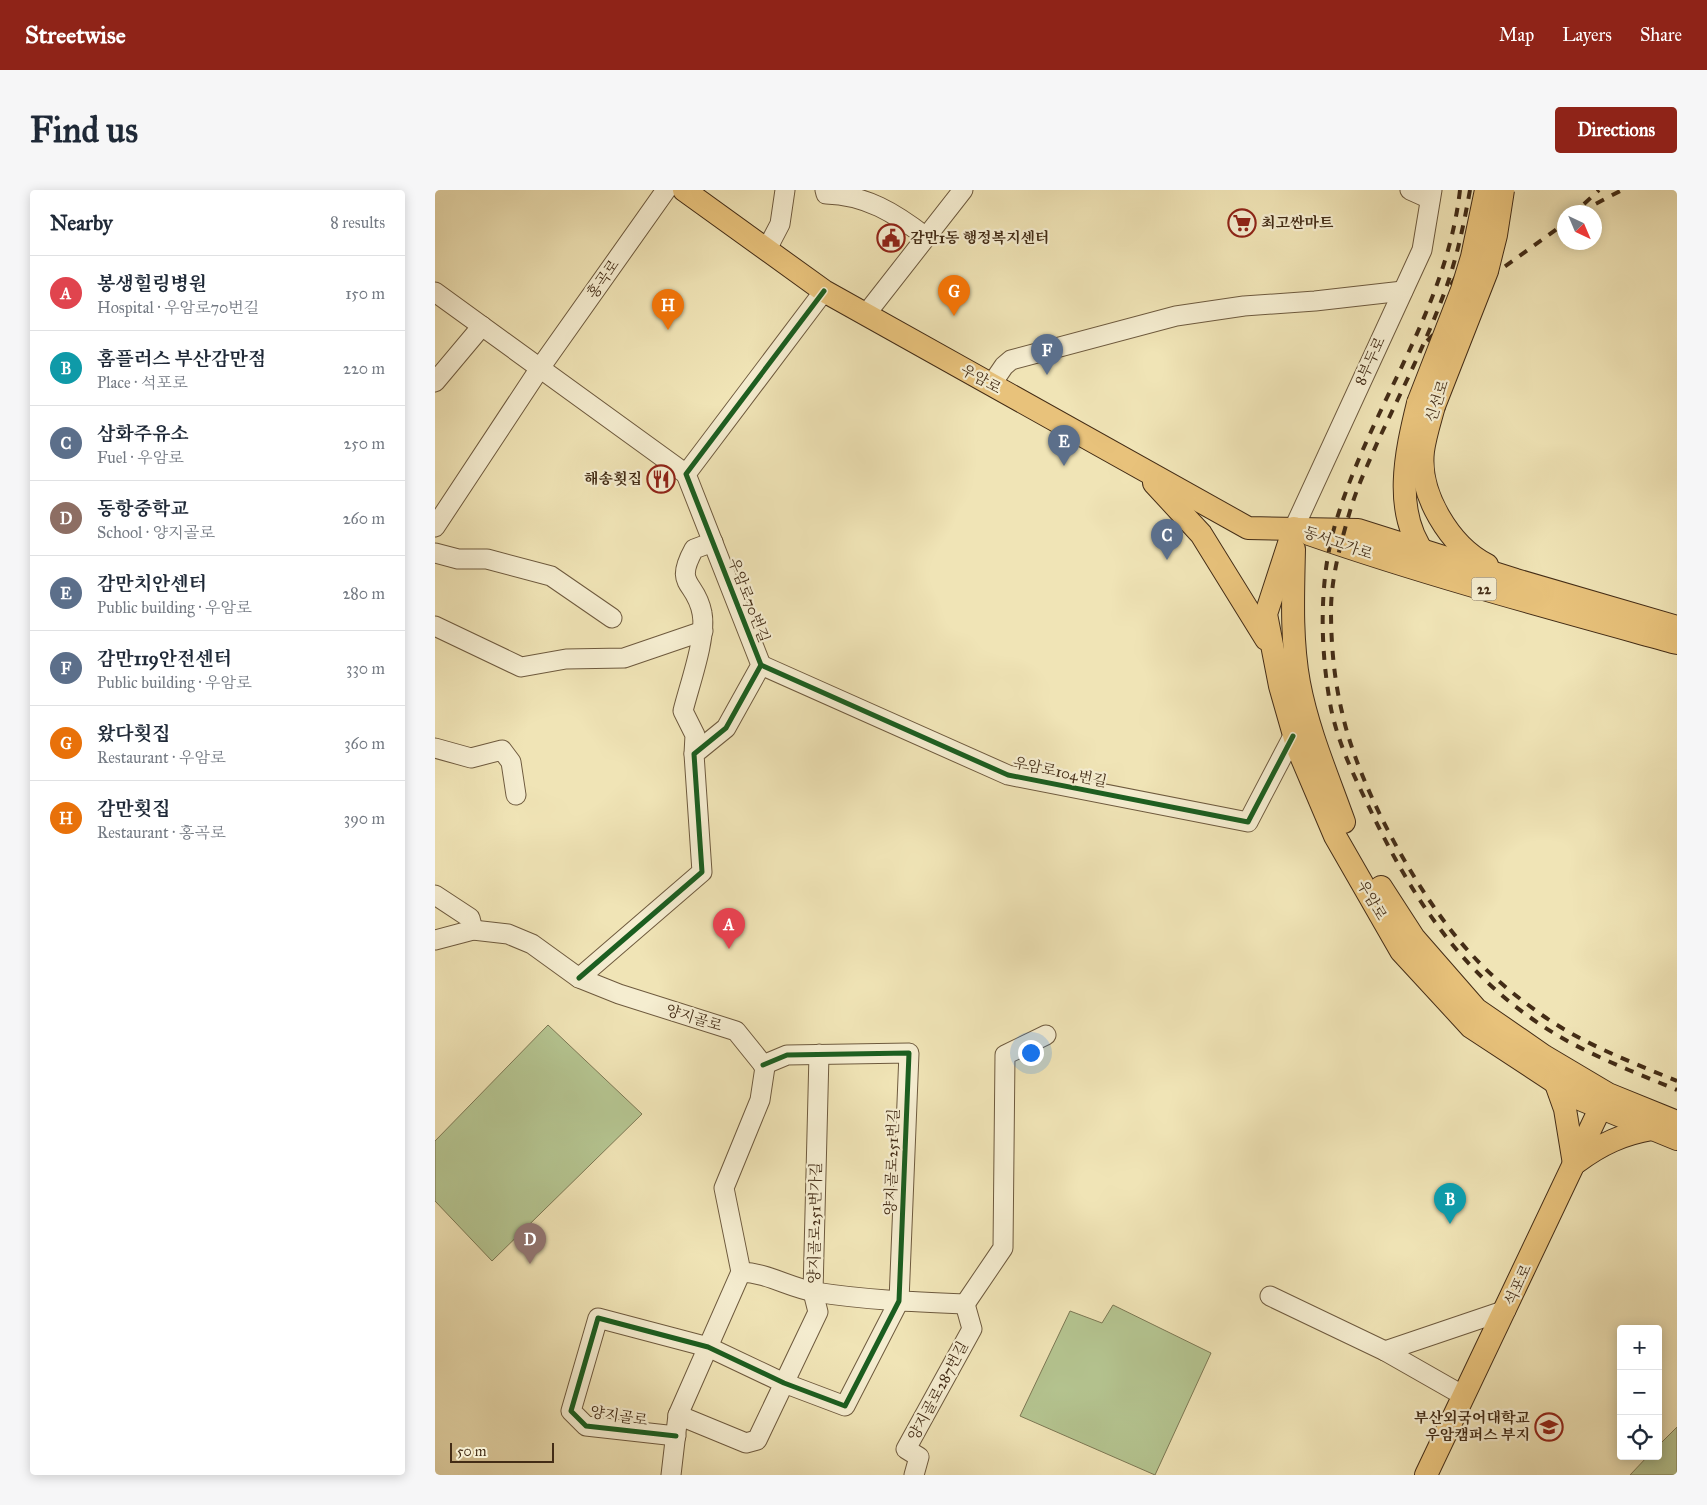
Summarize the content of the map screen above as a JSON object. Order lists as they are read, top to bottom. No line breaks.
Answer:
{"streets":{"main road":["우암로","신선로","동서고가로","22","석포로"],"street":["홍곡로","8부두로","우암로70번길","우암로104번길","양지골로","양지골로251번길","양지골로251번가길","양지골로287번길"]},"crossings":[["8부두로","우암로"],["8부두로","동서고가로"],["우암로","동서고가로"],["우암로","우암로104번길"],["우암로","석포로"],["신선로","동서고가로"],["우암로70번길","우암로104번길"],["양지골로","양지골로251번길"],["양지골로251번길","양지골로251번가길"]],"places":{"supermarket":["최고싼마트"],"public building":["감만1동 행정복지센터"],"restaurant":["해송횟집"],"school or university":["부산외국어대학교 우암캠퍼스 부지"]},"scale_bar":"50 m","north":"bottom right","page":{"header":"Streetwise","nav":["Map","Layers","Share"],"buttons":"Directions","title":"Find us","heading":["Nearby","8 results"],"list":[{"mark":"A","name":"봉생힐링병원","note":"Hospital · 우암로70번길","value":"150 m"},{"mark":"B","name":"홈플러스 부산감만점","note":"Place · 석포로","value":"220 m"},{"mark":"C","name":"삼화주유소","note":"Fuel · 우암로","value":"250 m"},{"mark":"D","name":"동항중학교","note":"School · 양지골로","value":"260 m"},{"mark":"E","name":"감만치안센터","note":"Public building · 우암로","value":"280 m"},{"mark":"F","name":"감만119안전센터","note":"Public building · 우암로","value":"330 m"},{"mark":"G","name":"왔다횟집","note":"Restaurant · 우암로","value":"360 m"},{"mark":"H","name":"감만횟집","note":"Restaurant · 홍곡로","value":"390 m"}],"pins":["G","H","F","E","C","A","B","D"],"map_buttons":["+","−"],"scale":"50 m"}}
